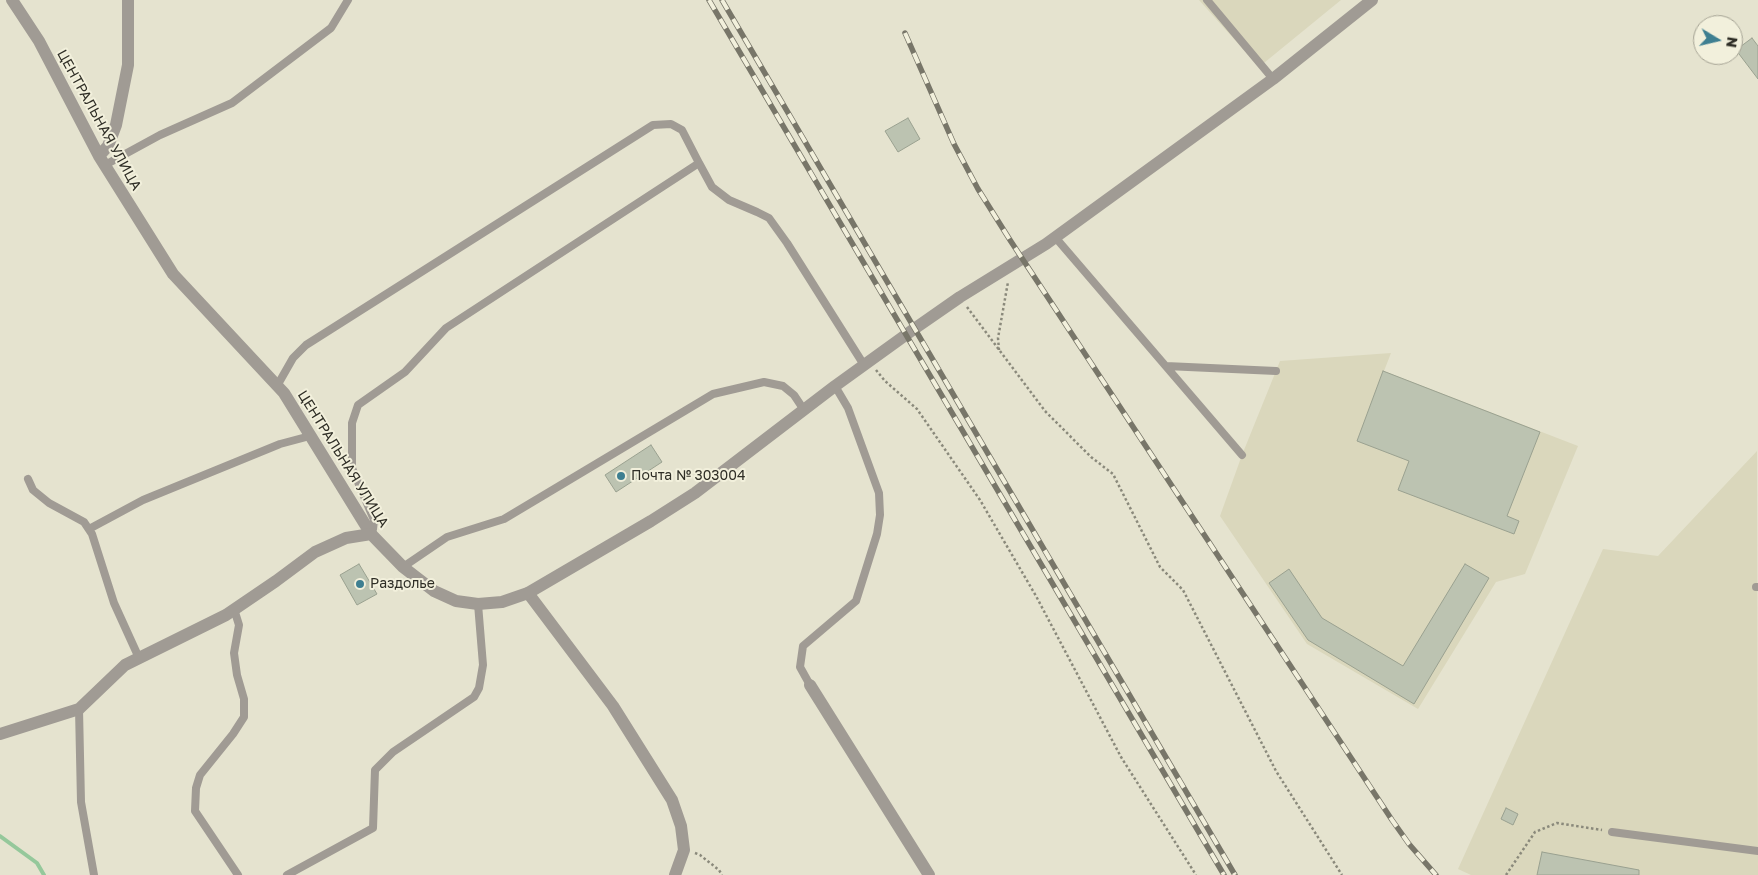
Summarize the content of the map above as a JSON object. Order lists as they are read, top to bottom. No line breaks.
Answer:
{"streets":{"street":["ЦЕНТРАЛЬНАЯ УЛИЦА"]},"places":["Почта № 303004","Раздолье"],"north":"right"}
